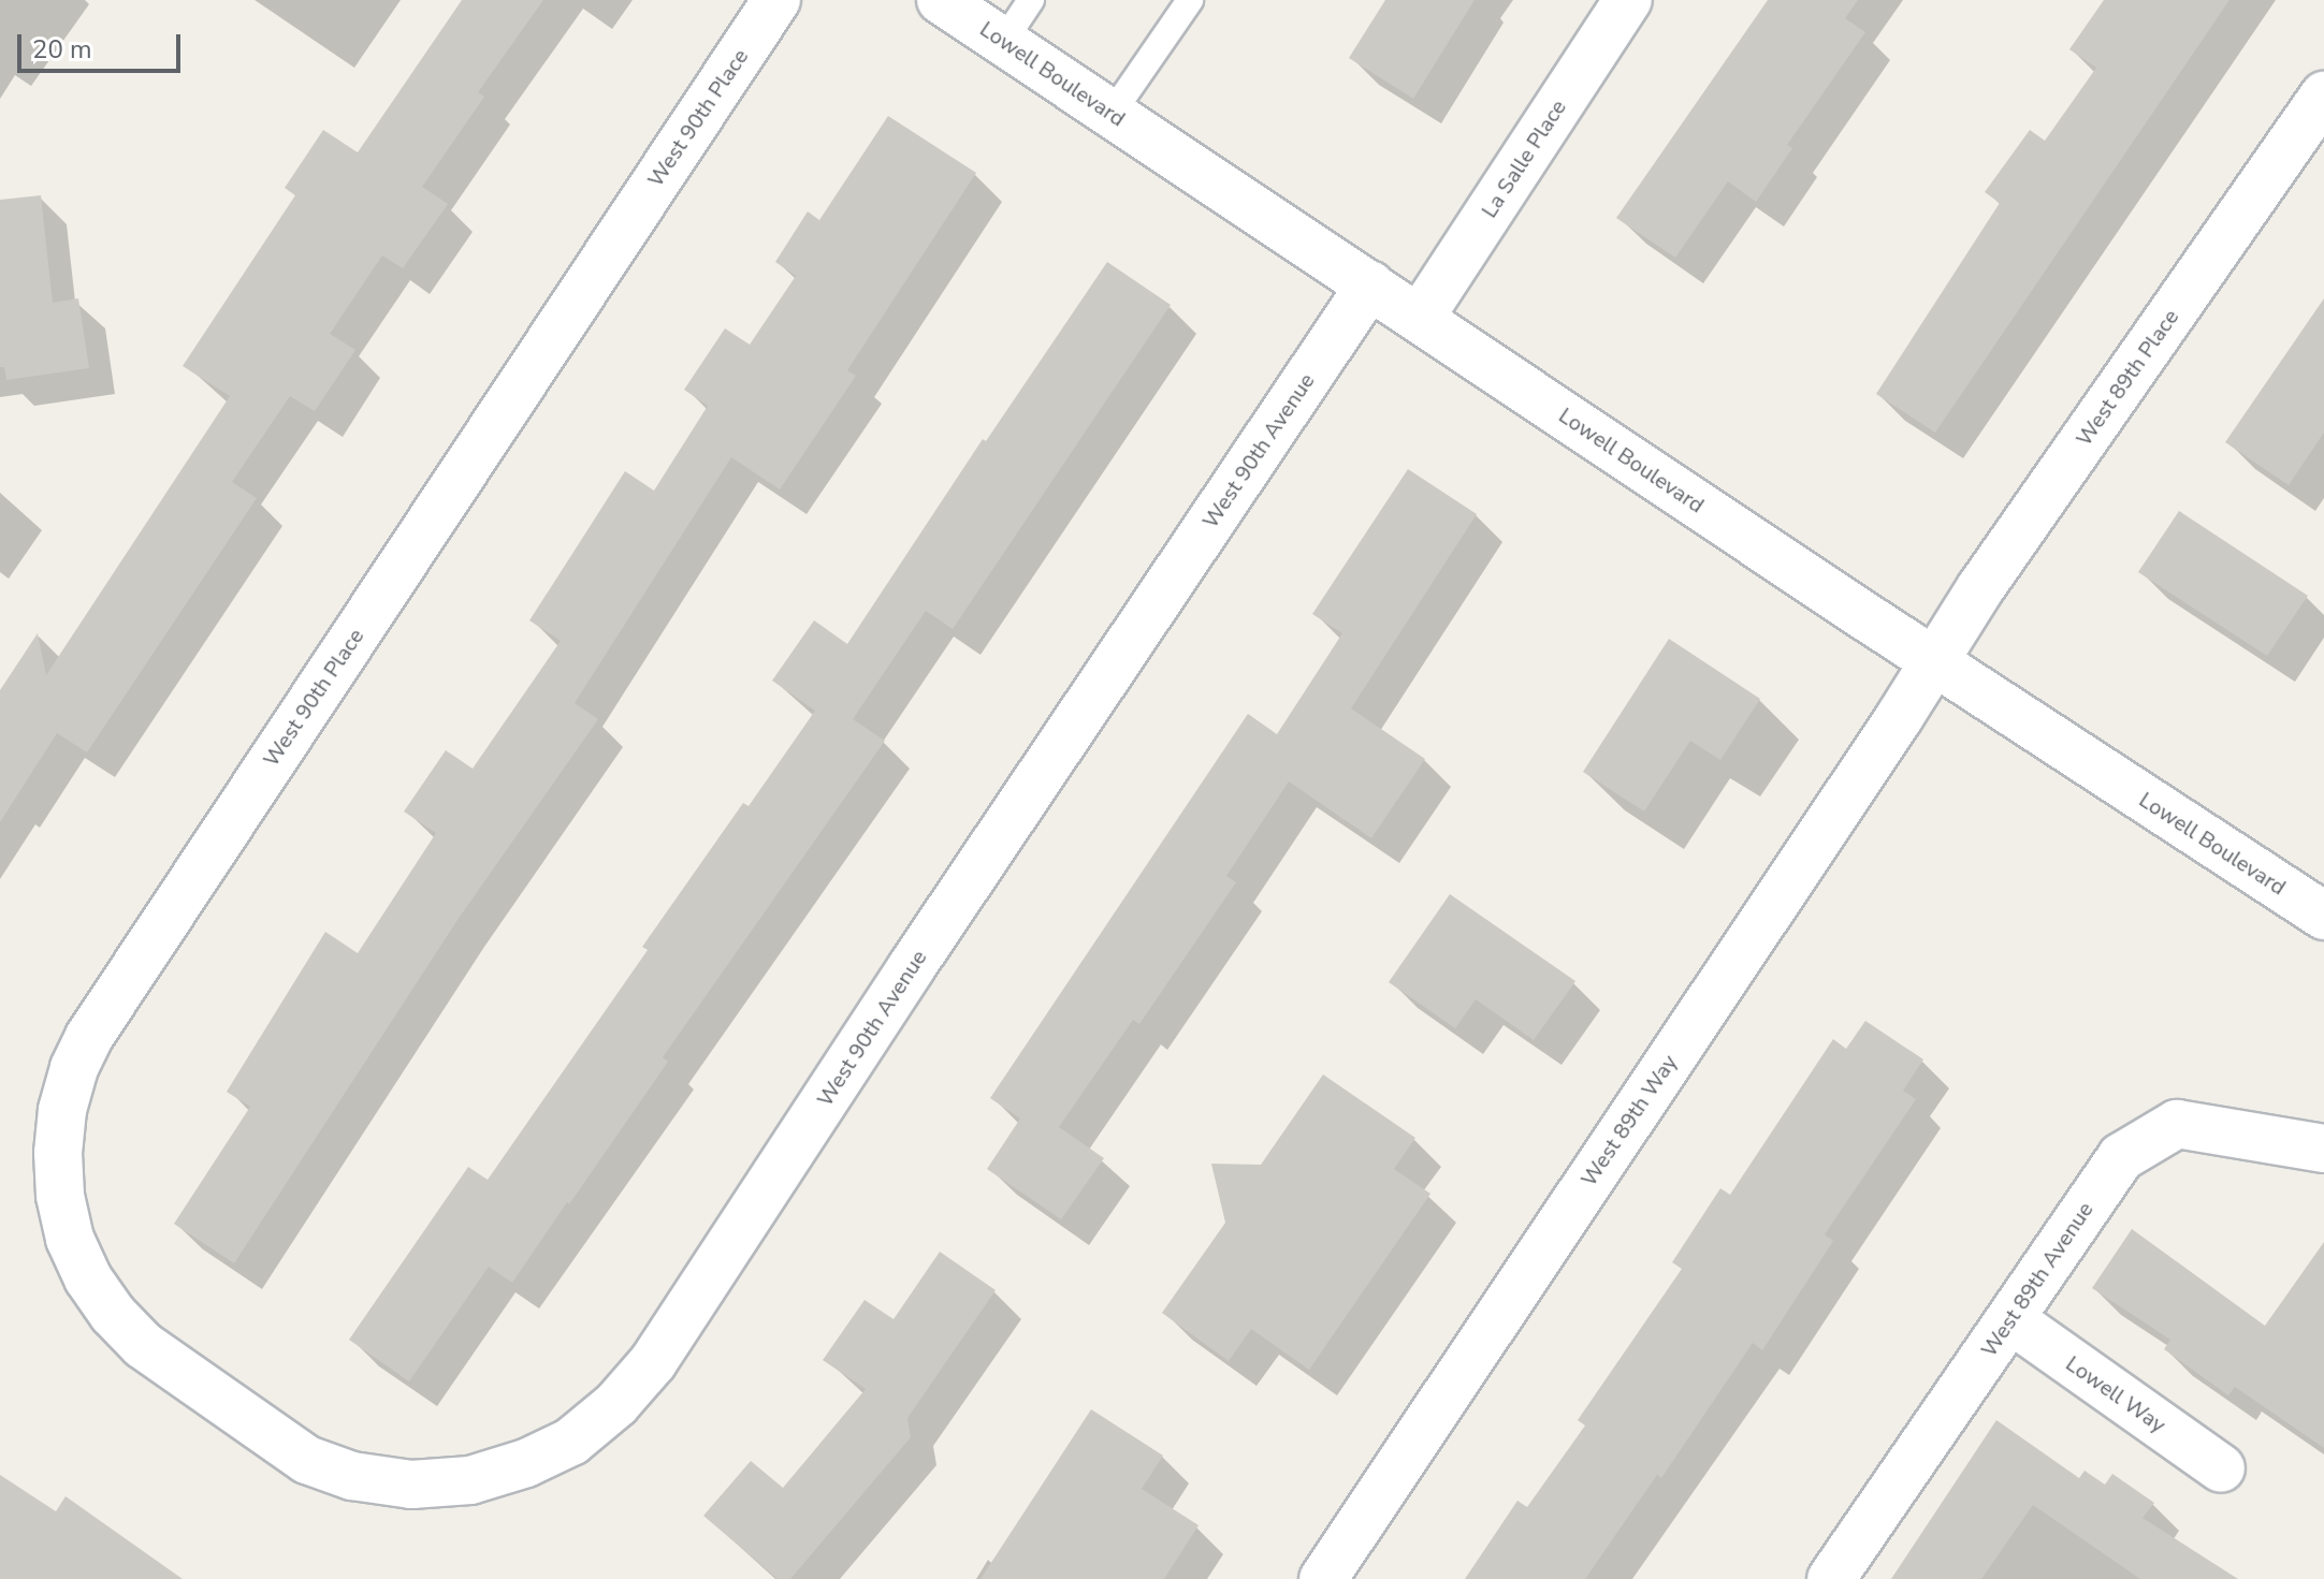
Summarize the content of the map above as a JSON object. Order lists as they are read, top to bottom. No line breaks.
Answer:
{"streets":{"street":["Lowell Boulevard","West 90th Place","La Salle Place","West 89th Place","West 90th Avenue","West 89th Way","West 89th Avenue","Lowell Way"]},"crossings":[["Lowell Boulevard","La Salle Place"],["Lowell Boulevard","West 89th Place"],["Lowell Boulevard","West 90th Avenue"],["Lowell Boulevard","West 89th Way"],["West 90th Place","West 90th Avenue"],["West 89th Place","West 89th Way"],["West 89th Avenue","Lowell Way"]],"scale_bar":"20 m"}
